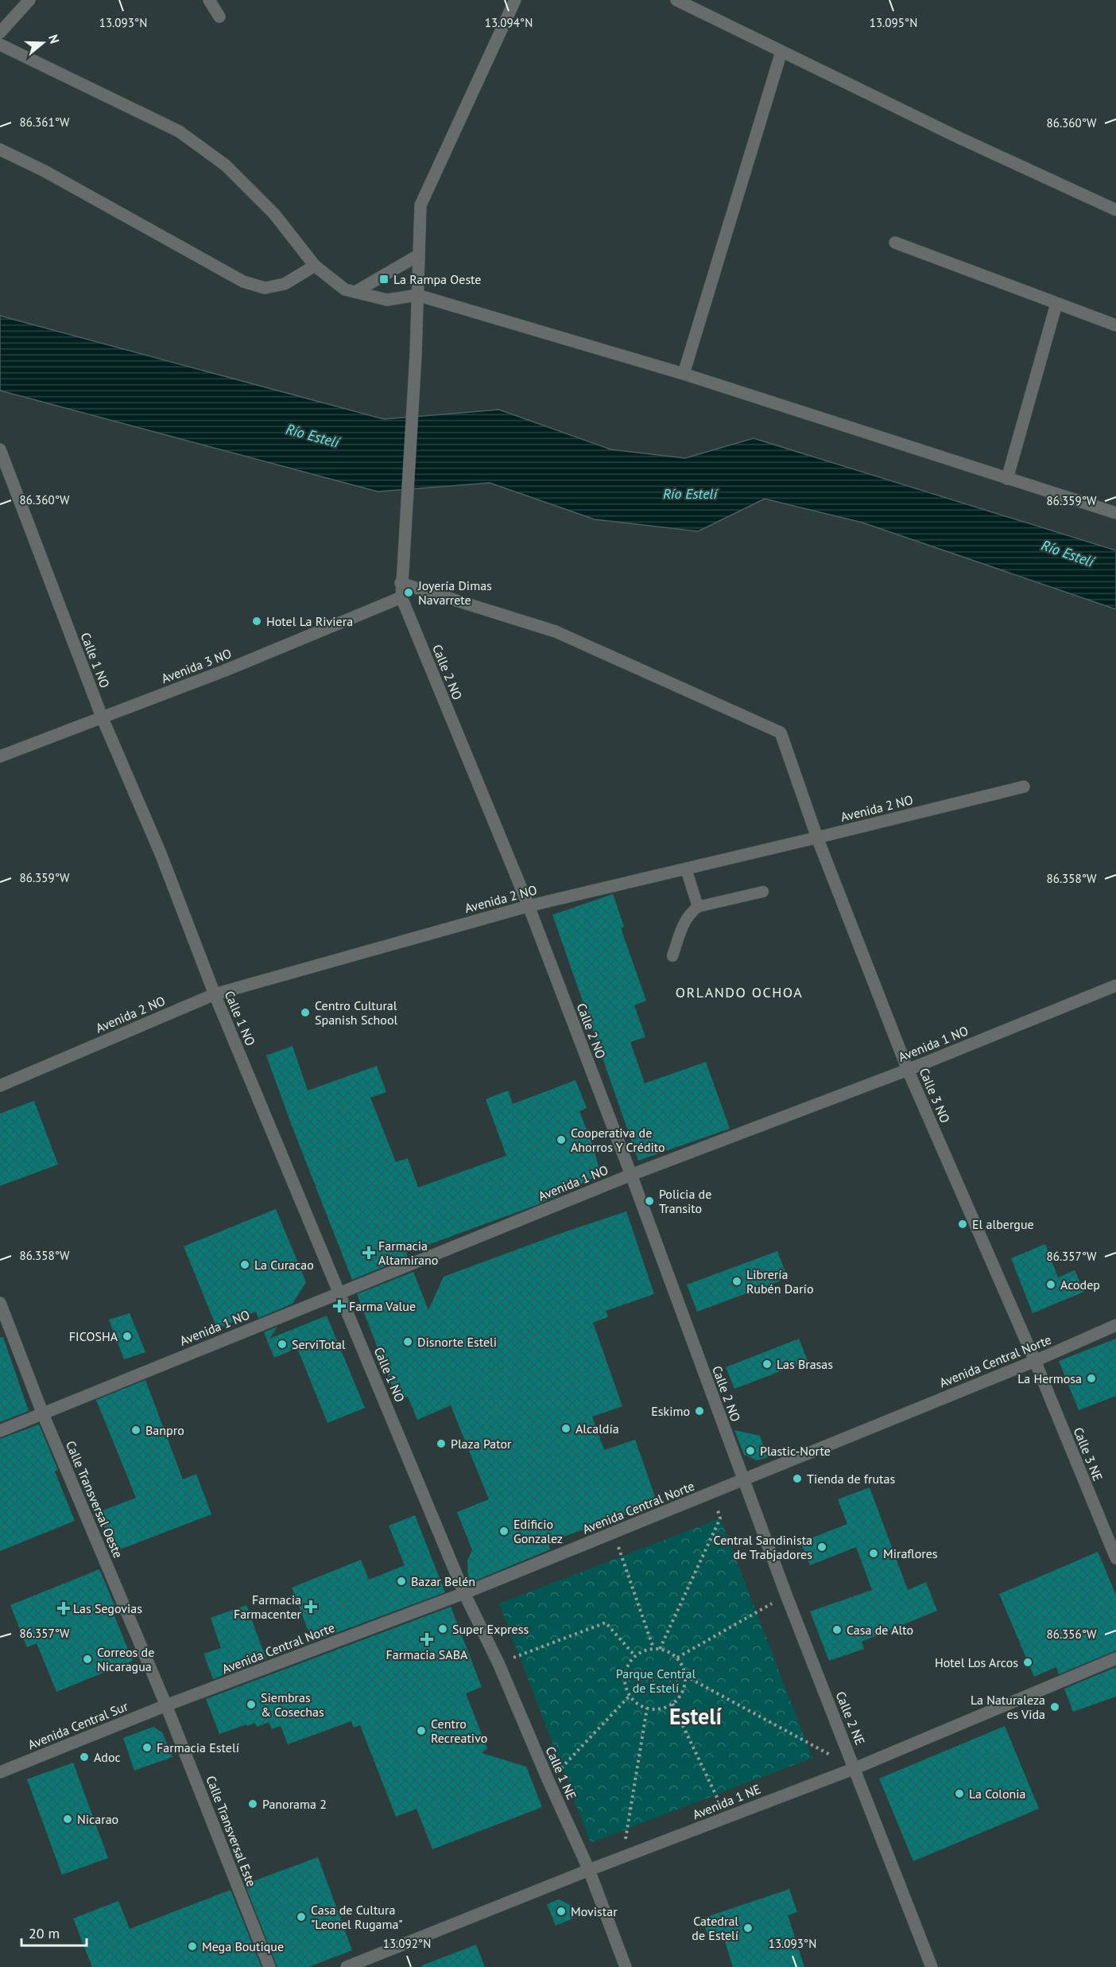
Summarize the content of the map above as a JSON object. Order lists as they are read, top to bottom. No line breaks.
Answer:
{"streets":{"street":["Calle 1 NO","Avenida 3 NO","Calle 2 NO","Avenida 2 NO","Avenida 1 NO","Calle 3 NO","Avenida Central Norte","Calle 3 NE","Calle Transversal Oeste","Calle 2 NE","Avenida Central Sur","Calle 1 NE","Avenida 1 NE","Calle Transversal Este"]},"crossings":[["Calle 1 NO","Avenida 3 NO"],["Calle 1 NO","Avenida 2 NO"],["Calle 1 NO","Avenida 1 NO"],["Calle 1 NO","Avenida Central Norte"],["Calle 1 NO","Calle 1 NE"],["Avenida 3 NO","Calle 2 NO"],["Calle 2 NO","Avenida 2 NO"],["Calle 2 NO","Avenida 1 NO"],["Calle 2 NO","Calle 3 NO"],["Calle 2 NO","Avenida Central Norte"],["Calle 2 NO","Calle 2 NE"],["Avenida 2 NO","Calle 3 NO"],["Avenida 1 NO","Calle 3 NO"],["Avenida 1 NO","Calle Transversal Oeste"],["Calle 3 NO","Avenida Central Norte"],["Calle 3 NO","Calle 3 NE"],["Avenida Central Norte","Calle 3 NE"],["Avenida Central Norte","Calle Transversal Oeste"],["Avenida Central Norte","Calle 2 NE"],["Avenida Central Norte","Avenida Central Sur"],["Avenida Central Norte","Calle 1 NE"],["Avenida Central Norte","Calle Transversal Este"],["Calle Transversal Oeste","Avenida Central Sur"],["Calle Transversal Oeste","Calle Transversal Este"],["Calle 2 NE","Avenida 1 NE"],["Avenida Central Sur","Calle Transversal Este"],["Calle 1 NE","Avenida 1 NE"]],"districts":["ORLANDO OCHOA","Estelí"],"water":["Río Estelí"],"parks":["Parque Central de Estelí"],"places":{"transit":["La Rampa Oeste"],"other":["Joyería Dimas Navarrete","Hotel La Riviera","Centro Cultural Spanish School","Cooperativa de Ahorros Y Crédito","Policia de Transito","El albergue","La Curacao","Librería Rubén Darío","Acodep","FICOSHA","Disnorte Esteli","ServiTotal","Las Brasas","La Hermosa","Eskimo","Alcaldía","Banpro","Plaza Pator","Plastic-Norte","Tienda de frutas","Edificio Gonzalez","Central Sandinista de Trabjadores","Miraflores","Bazar Belén","Super Express","Casa de Alto","Correos de Nicaragua","Hotel Los Arcos","Siembras & Cosechas","La Naturaleza es Vida","Centro Recreativo","Farmacia Estelí","Adoc","La Colonia","Panorama 2","Nicarao","Movistar","Casa de Cultura \"Leonel Rugama\"","Catedral de Estelí","Mega Boutique"],"health":["Farmacia Altamirano","Farma Value","Farmacia Farmacenter","Las Segovias","Farmacia SABA"]},"scale_bar":"20 m","north":"right","coordinates":["13.094°N","13.093°N","13.095°N","86.361°W","86.360°W","86.359°W","86.358°W","86.357°W","86.356°W","13.092°N"]}
